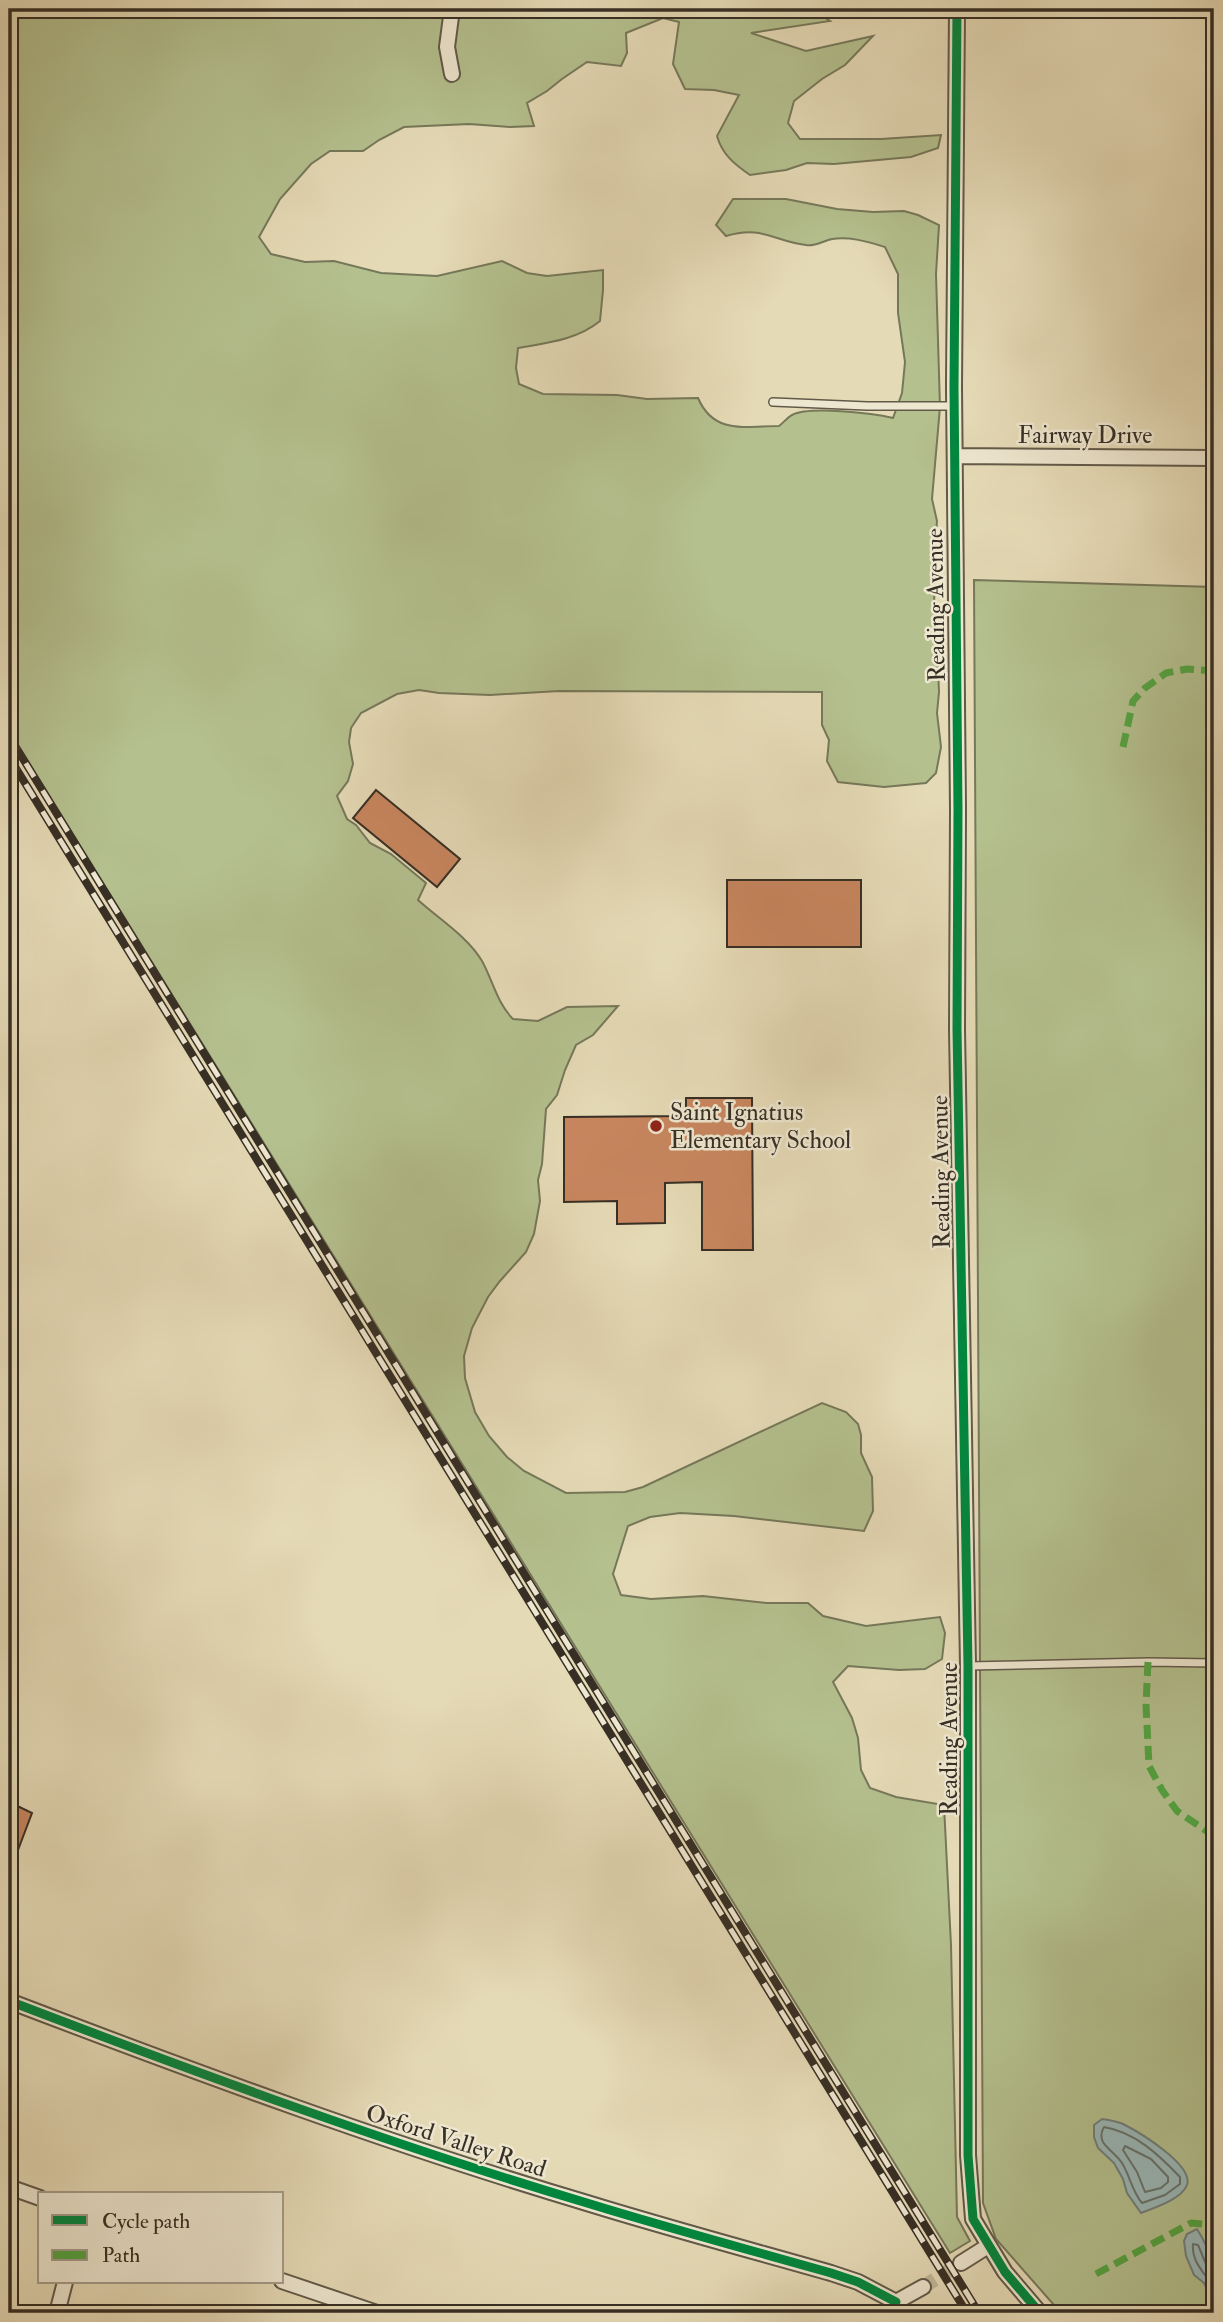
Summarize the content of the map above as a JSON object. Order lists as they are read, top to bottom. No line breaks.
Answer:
{"streets":{"street":["Fairway Drive","Reading Avenue","Oxford Valley Road"]},"crossings":[["Fairway Drive","Reading Avenue"]],"places":["Saint Ignatius Elementary School"],"legend":["Cycle path","Path"]}
